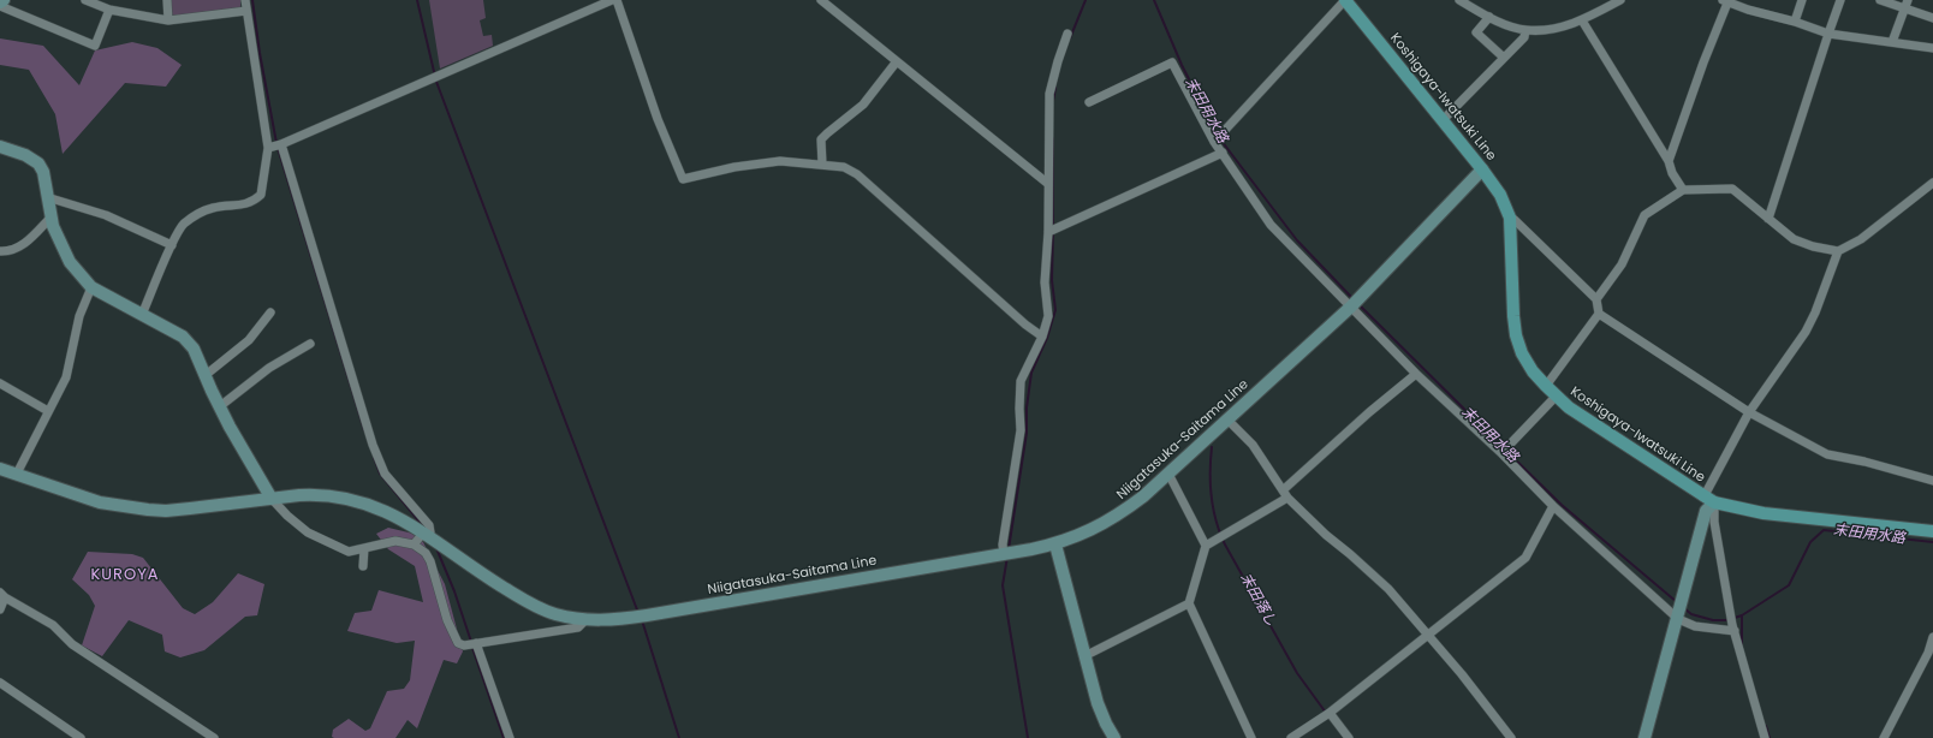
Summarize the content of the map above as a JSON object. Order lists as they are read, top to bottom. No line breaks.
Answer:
{"streets":{"main road":["Koshigaya-Iwatsuki Line","Niigatasuka-Saitama Line"]},"crossings":[["Koshigaya-Iwatsuki Line","Niigatasuka-Saitama Line"]],"districts":["KUROYA"],"water":["末田用水路","末田落し"]}
